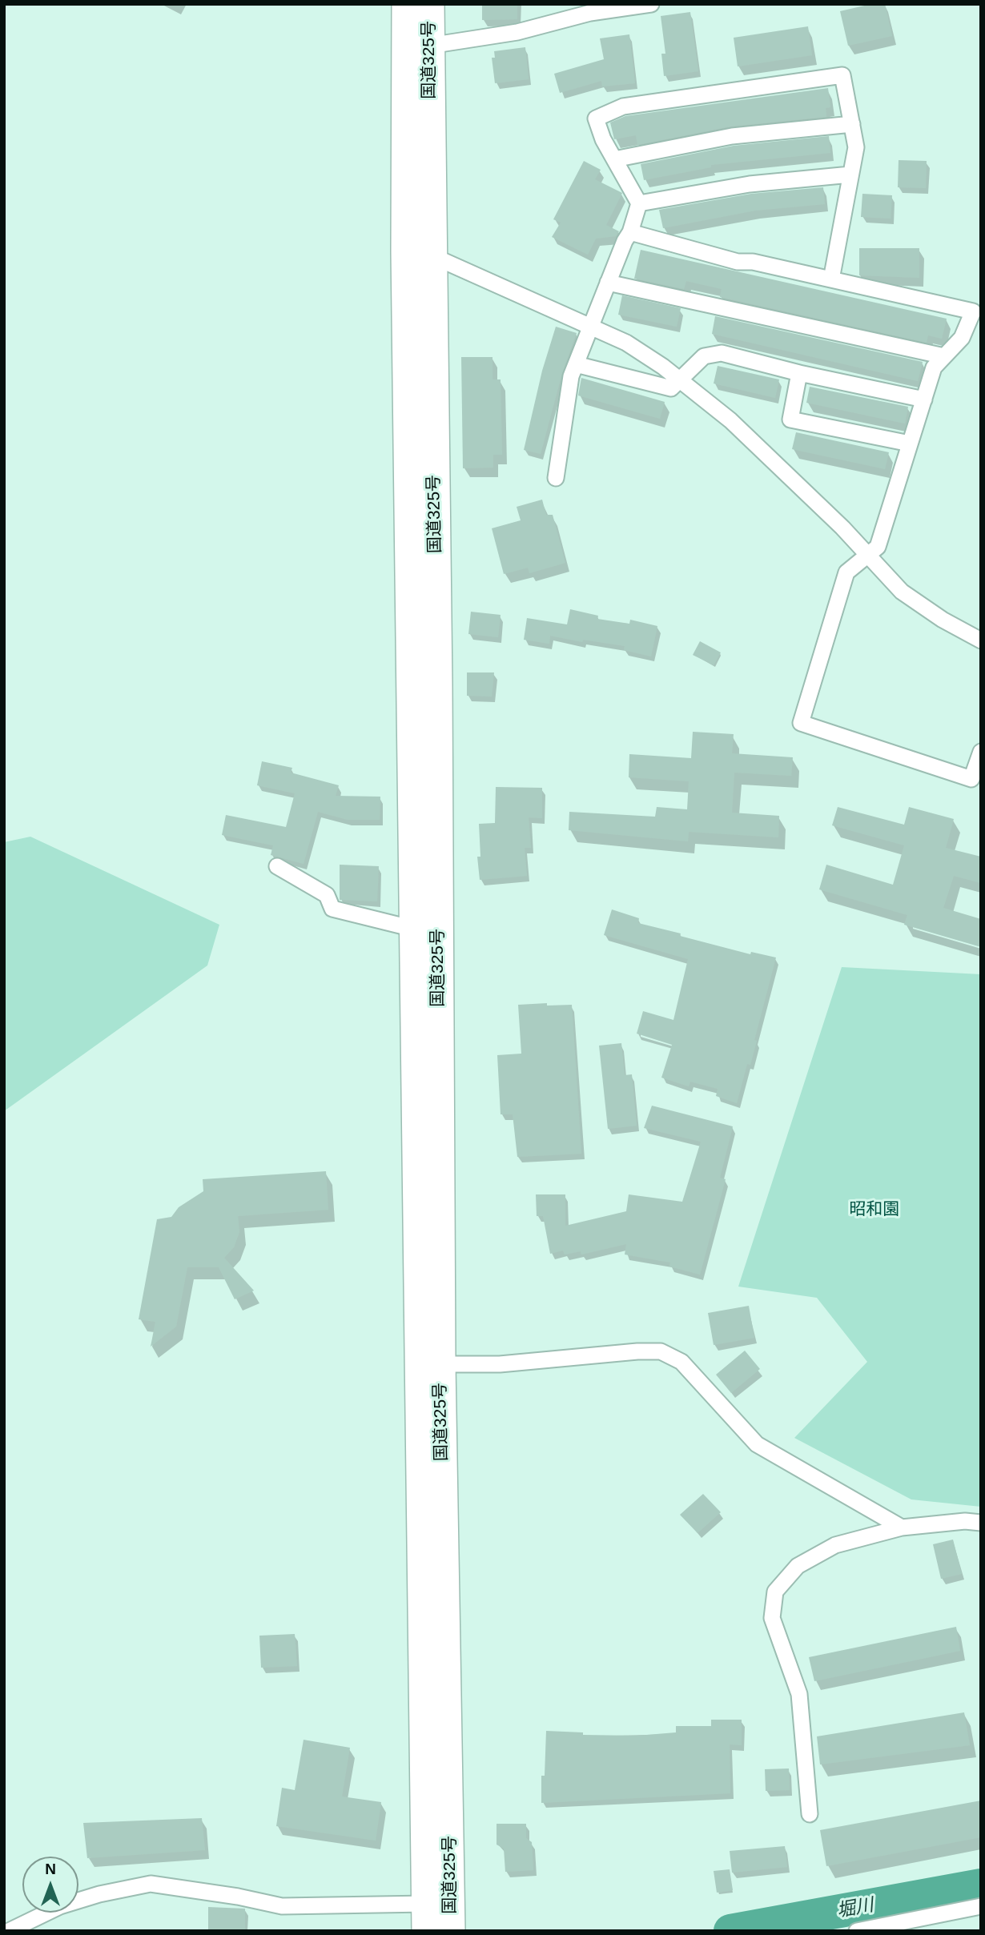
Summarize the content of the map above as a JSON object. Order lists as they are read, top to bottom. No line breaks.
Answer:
{"streets":{"highway":["国道325号"]},"water":["堀川"],"parks":["昭和園"],"north":"top"}
